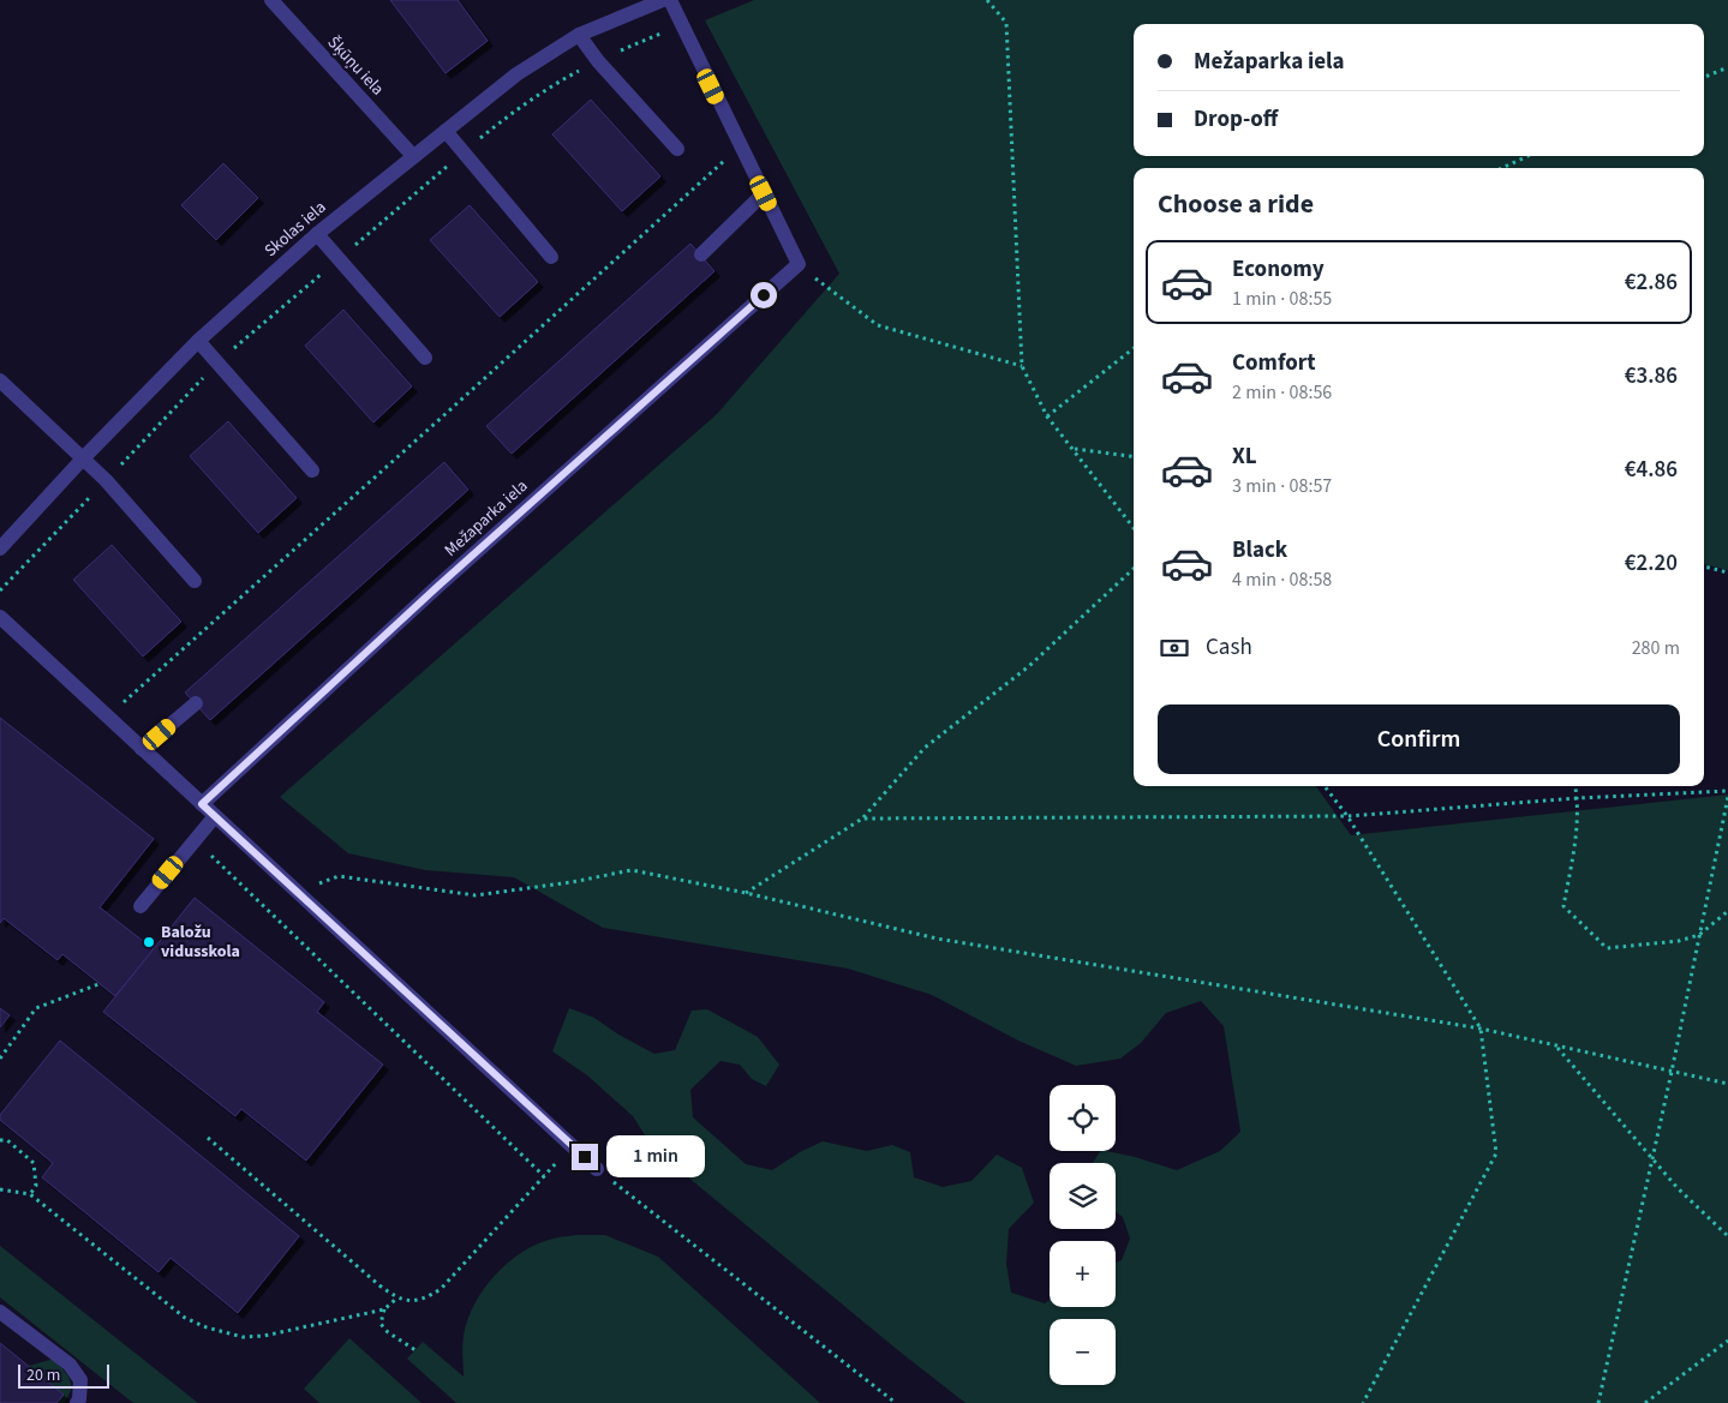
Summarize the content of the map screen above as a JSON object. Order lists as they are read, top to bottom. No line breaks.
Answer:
{"streets":{"street":["Šķūņu iela","Skolas iela","Mežaparka iela"]},"crossings":[["Šķūņu iela","Skolas iela"]],"places":["Baložu vidusskola"],"scale_bar":"20 m","page":{"banner":["Mežaparka iela","Drop-off"],"heading":"Choose a ride","list":[{"name":"Economy","note":"1 min · 08:55","value":"€2.86"},{"name":"Comfort","note":"2 min · 08:56","value":"€3.86"},{"name":"XL","note":"3 min · 08:57","value":"€4.86"},{"name":"Black","note":"4 min · 08:58","value":"€2.20"}],"pay":["Cash","280 m"],"buttons":"Confirm","map_buttons":["+","−"],"bubble":"1 min","scale":"20 m"}}
